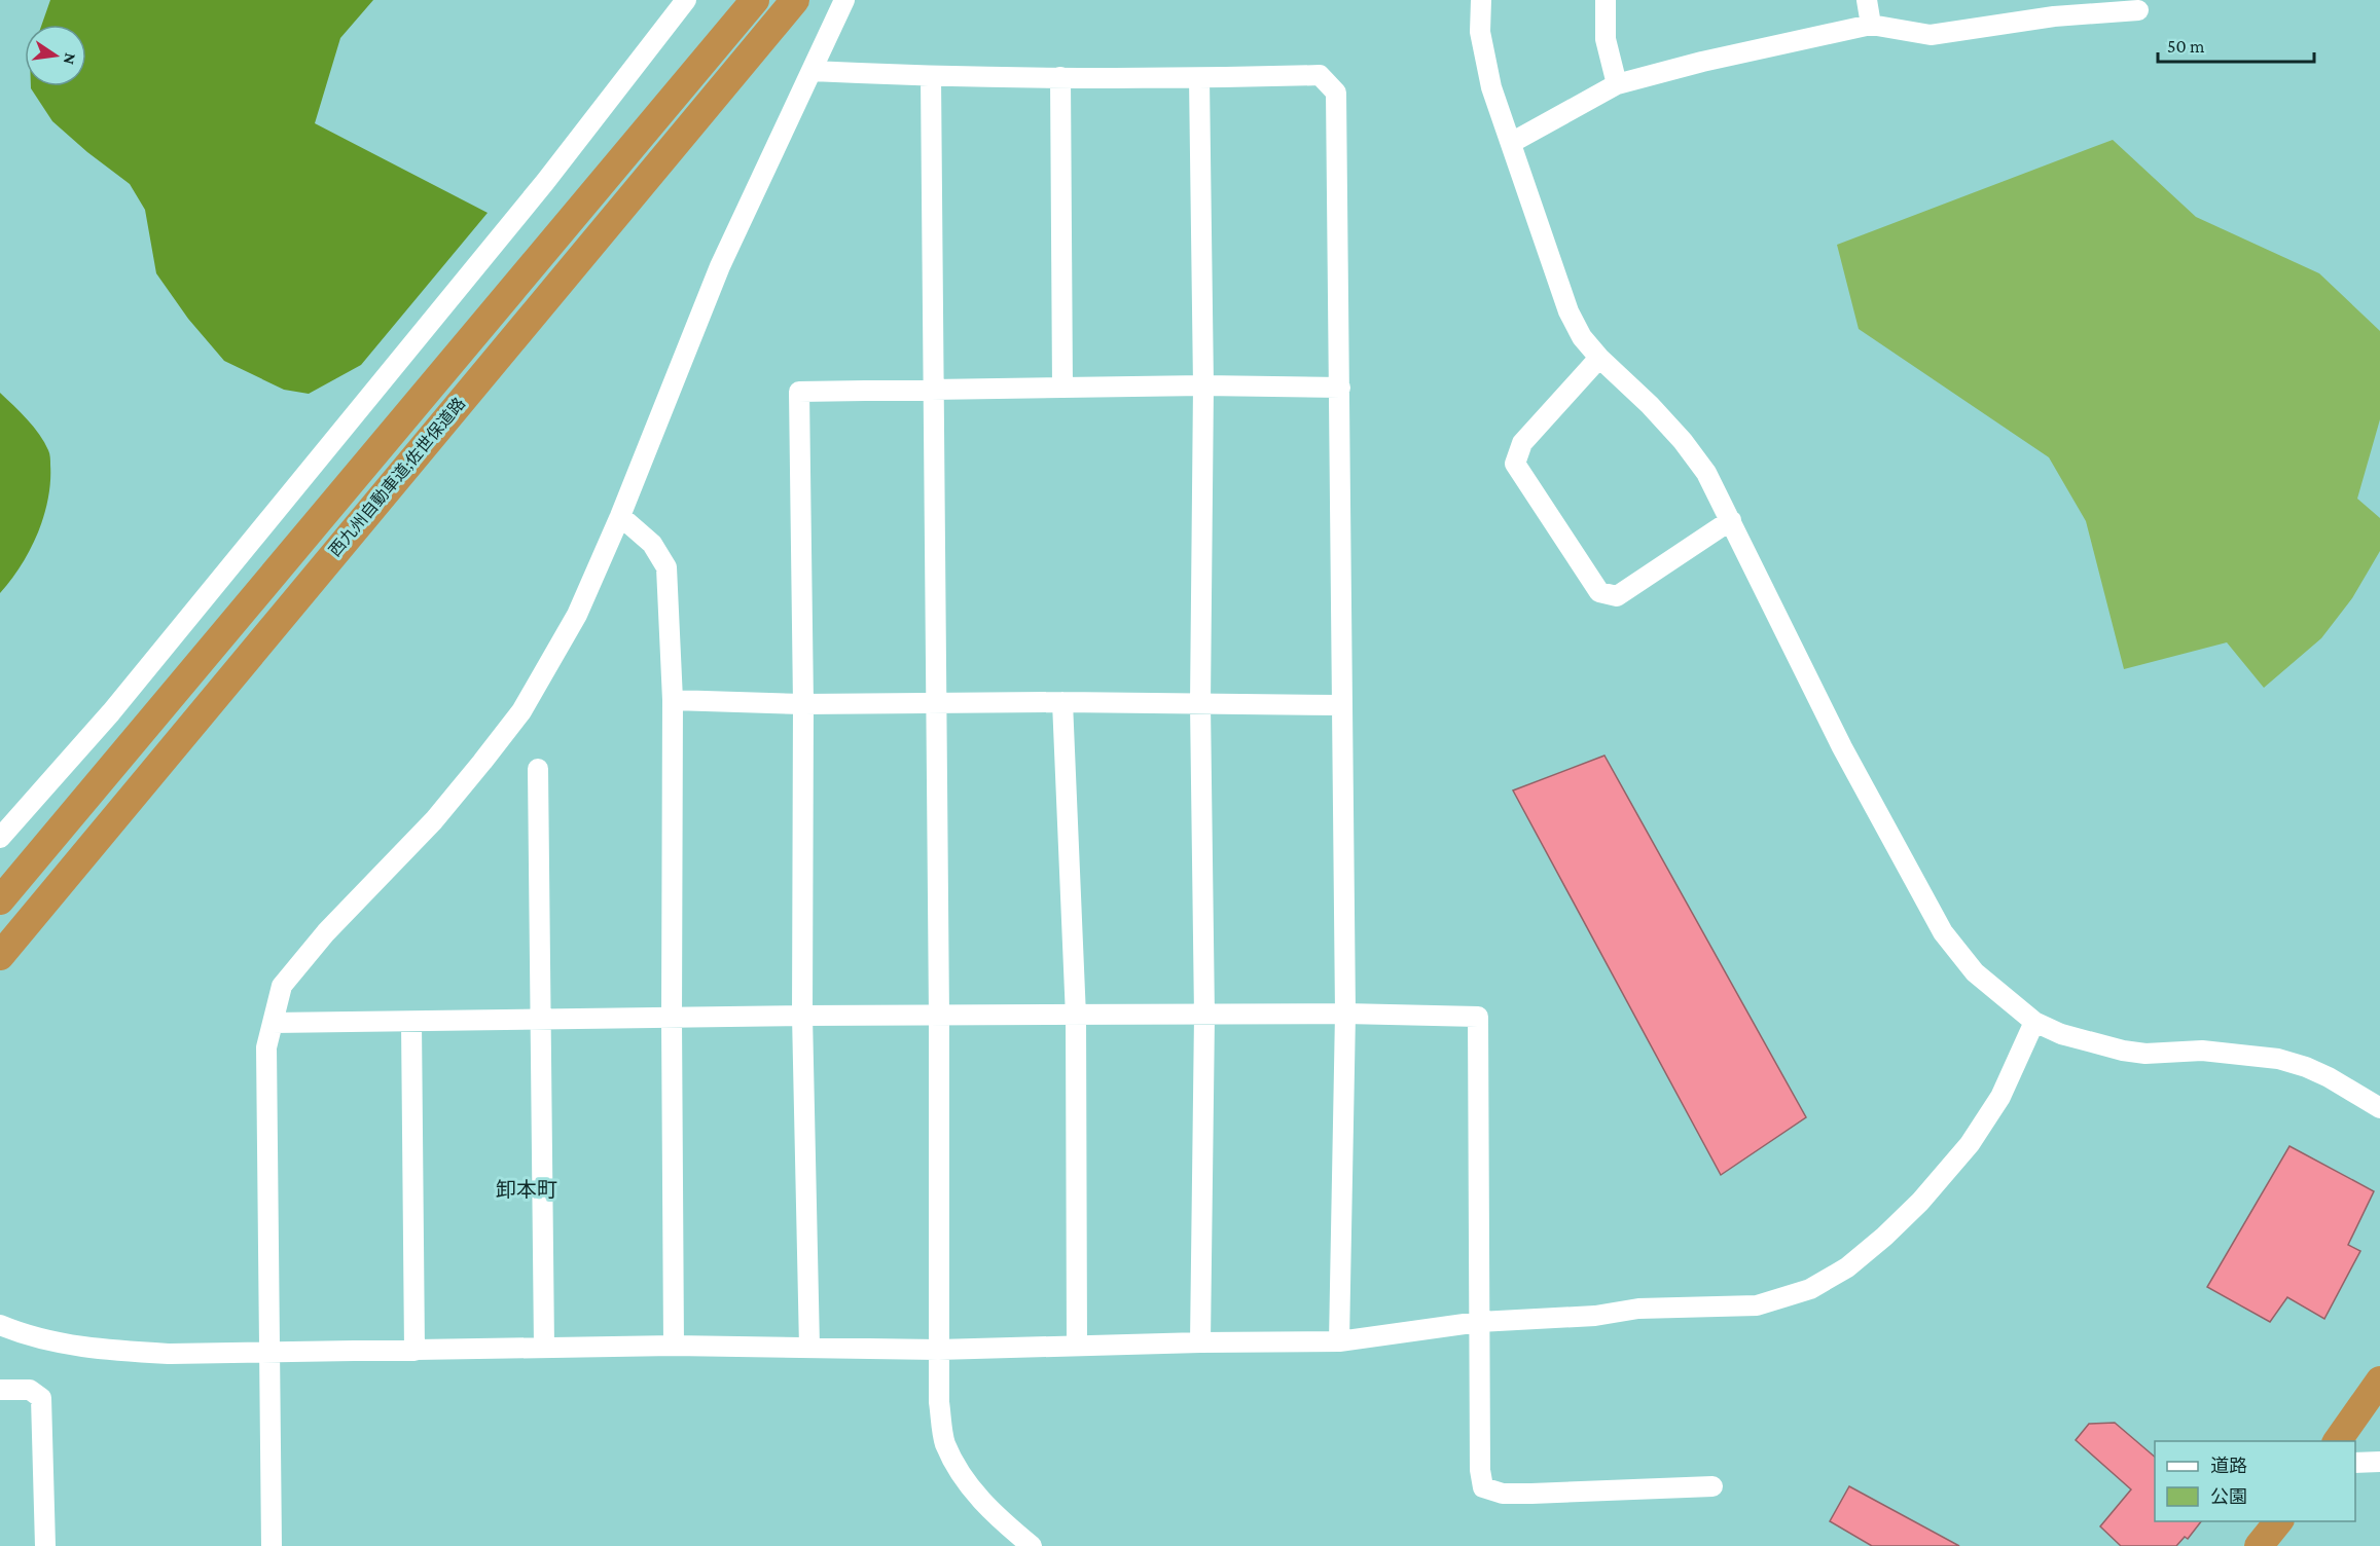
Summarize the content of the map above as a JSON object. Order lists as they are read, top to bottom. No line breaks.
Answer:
{"streets":{"highway":["西九州自動車道;佐世保道路"]},"districts":["卸本町"],"legend":["道路","公園"],"scale_bar":"50 m","north":"right"}
